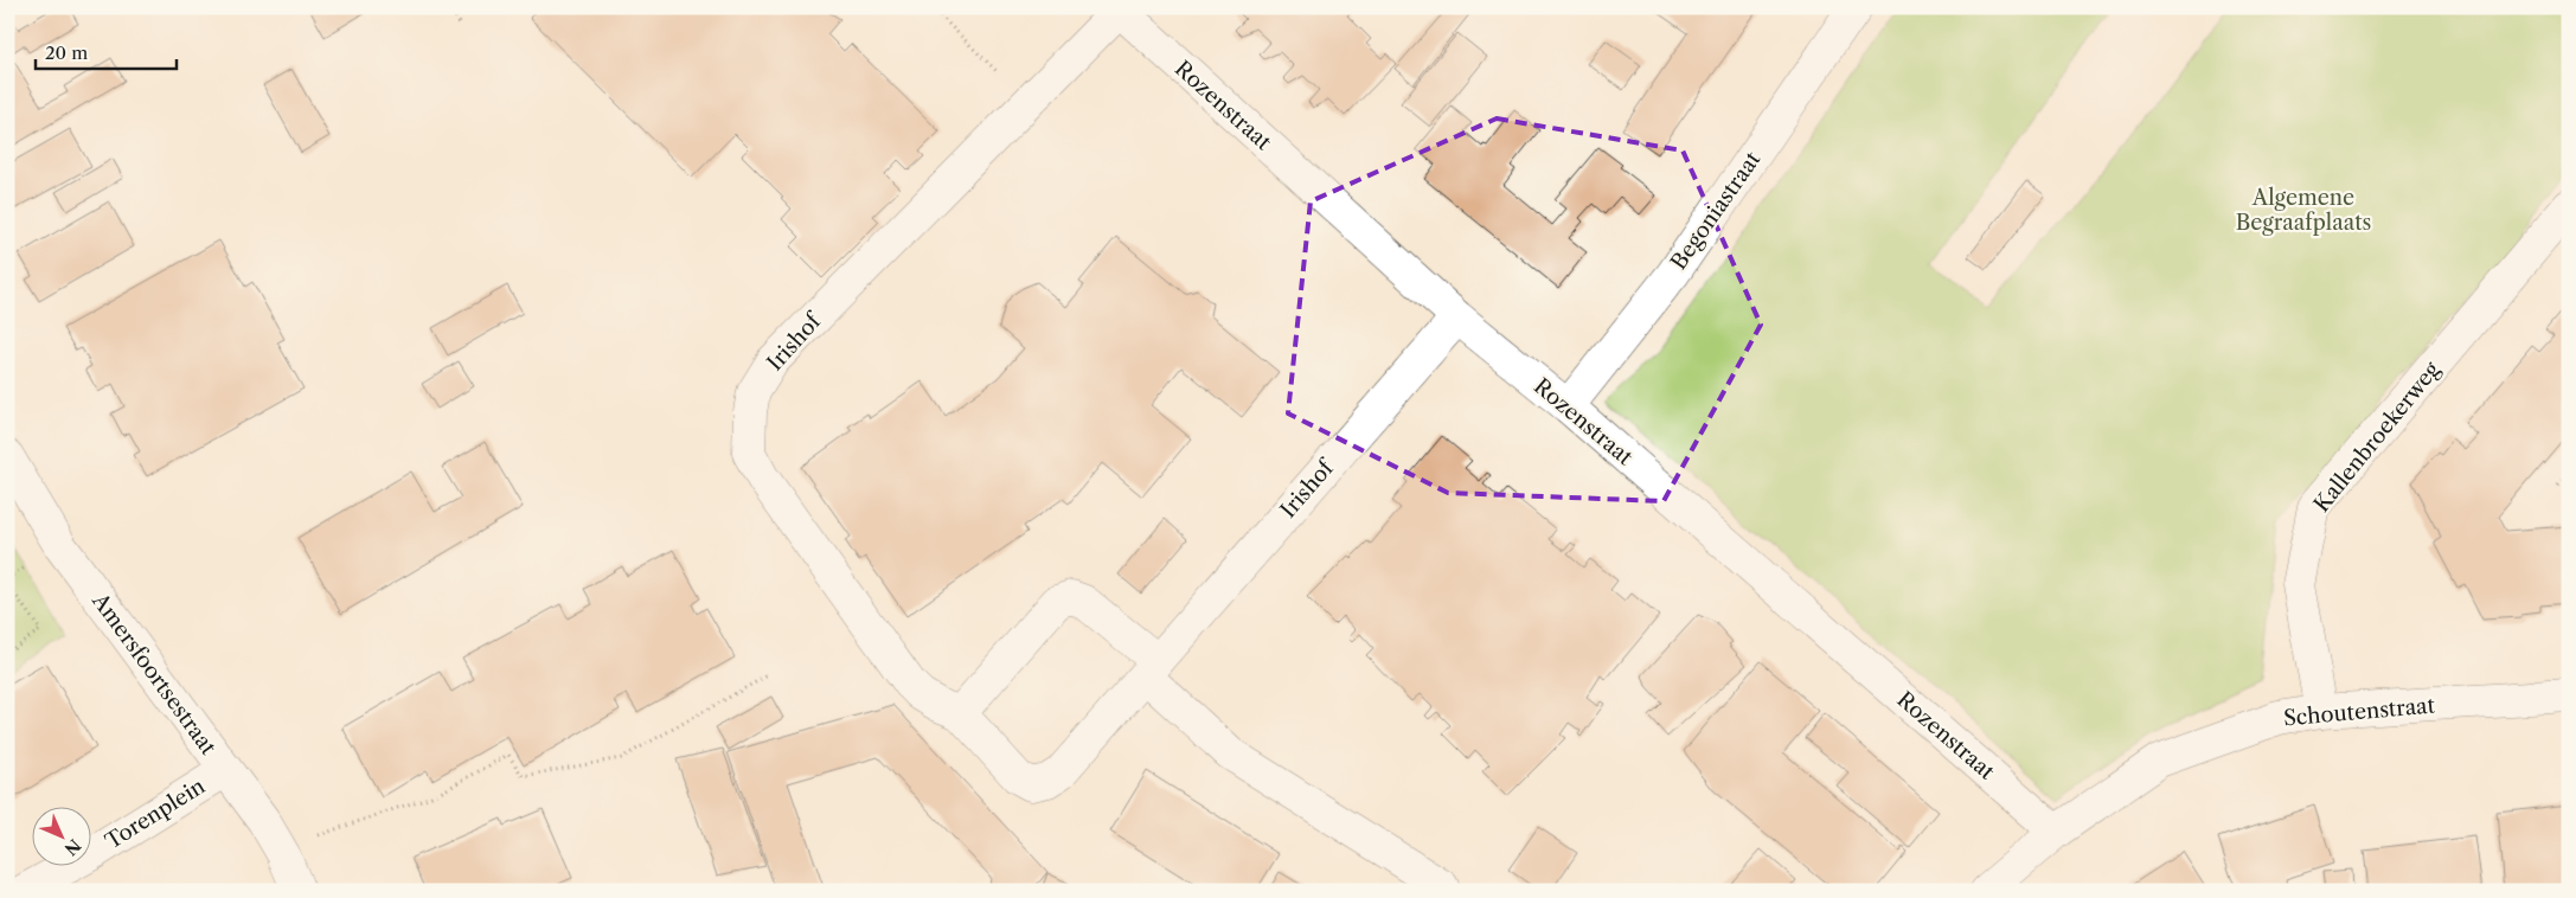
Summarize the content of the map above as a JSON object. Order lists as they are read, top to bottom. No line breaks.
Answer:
{"streets":{"street":["Rozenstraat","Begoniastraat","Irishof","Kallenbroekerweg","Amersfoortsestraat","Schoutenstraat","Torenplein"]},"crossings":[["Rozenstraat","Begoniastraat"],["Rozenstraat","Irishof"],["Rozenstraat","Schoutenstraat"],["Kallenbroekerweg","Schoutenstraat"],["Amersfoortsestraat","Torenplein"]],"parks":["Algemene Begraafplaats"],"scale_bar":"20 m","north":"bottom right"}
